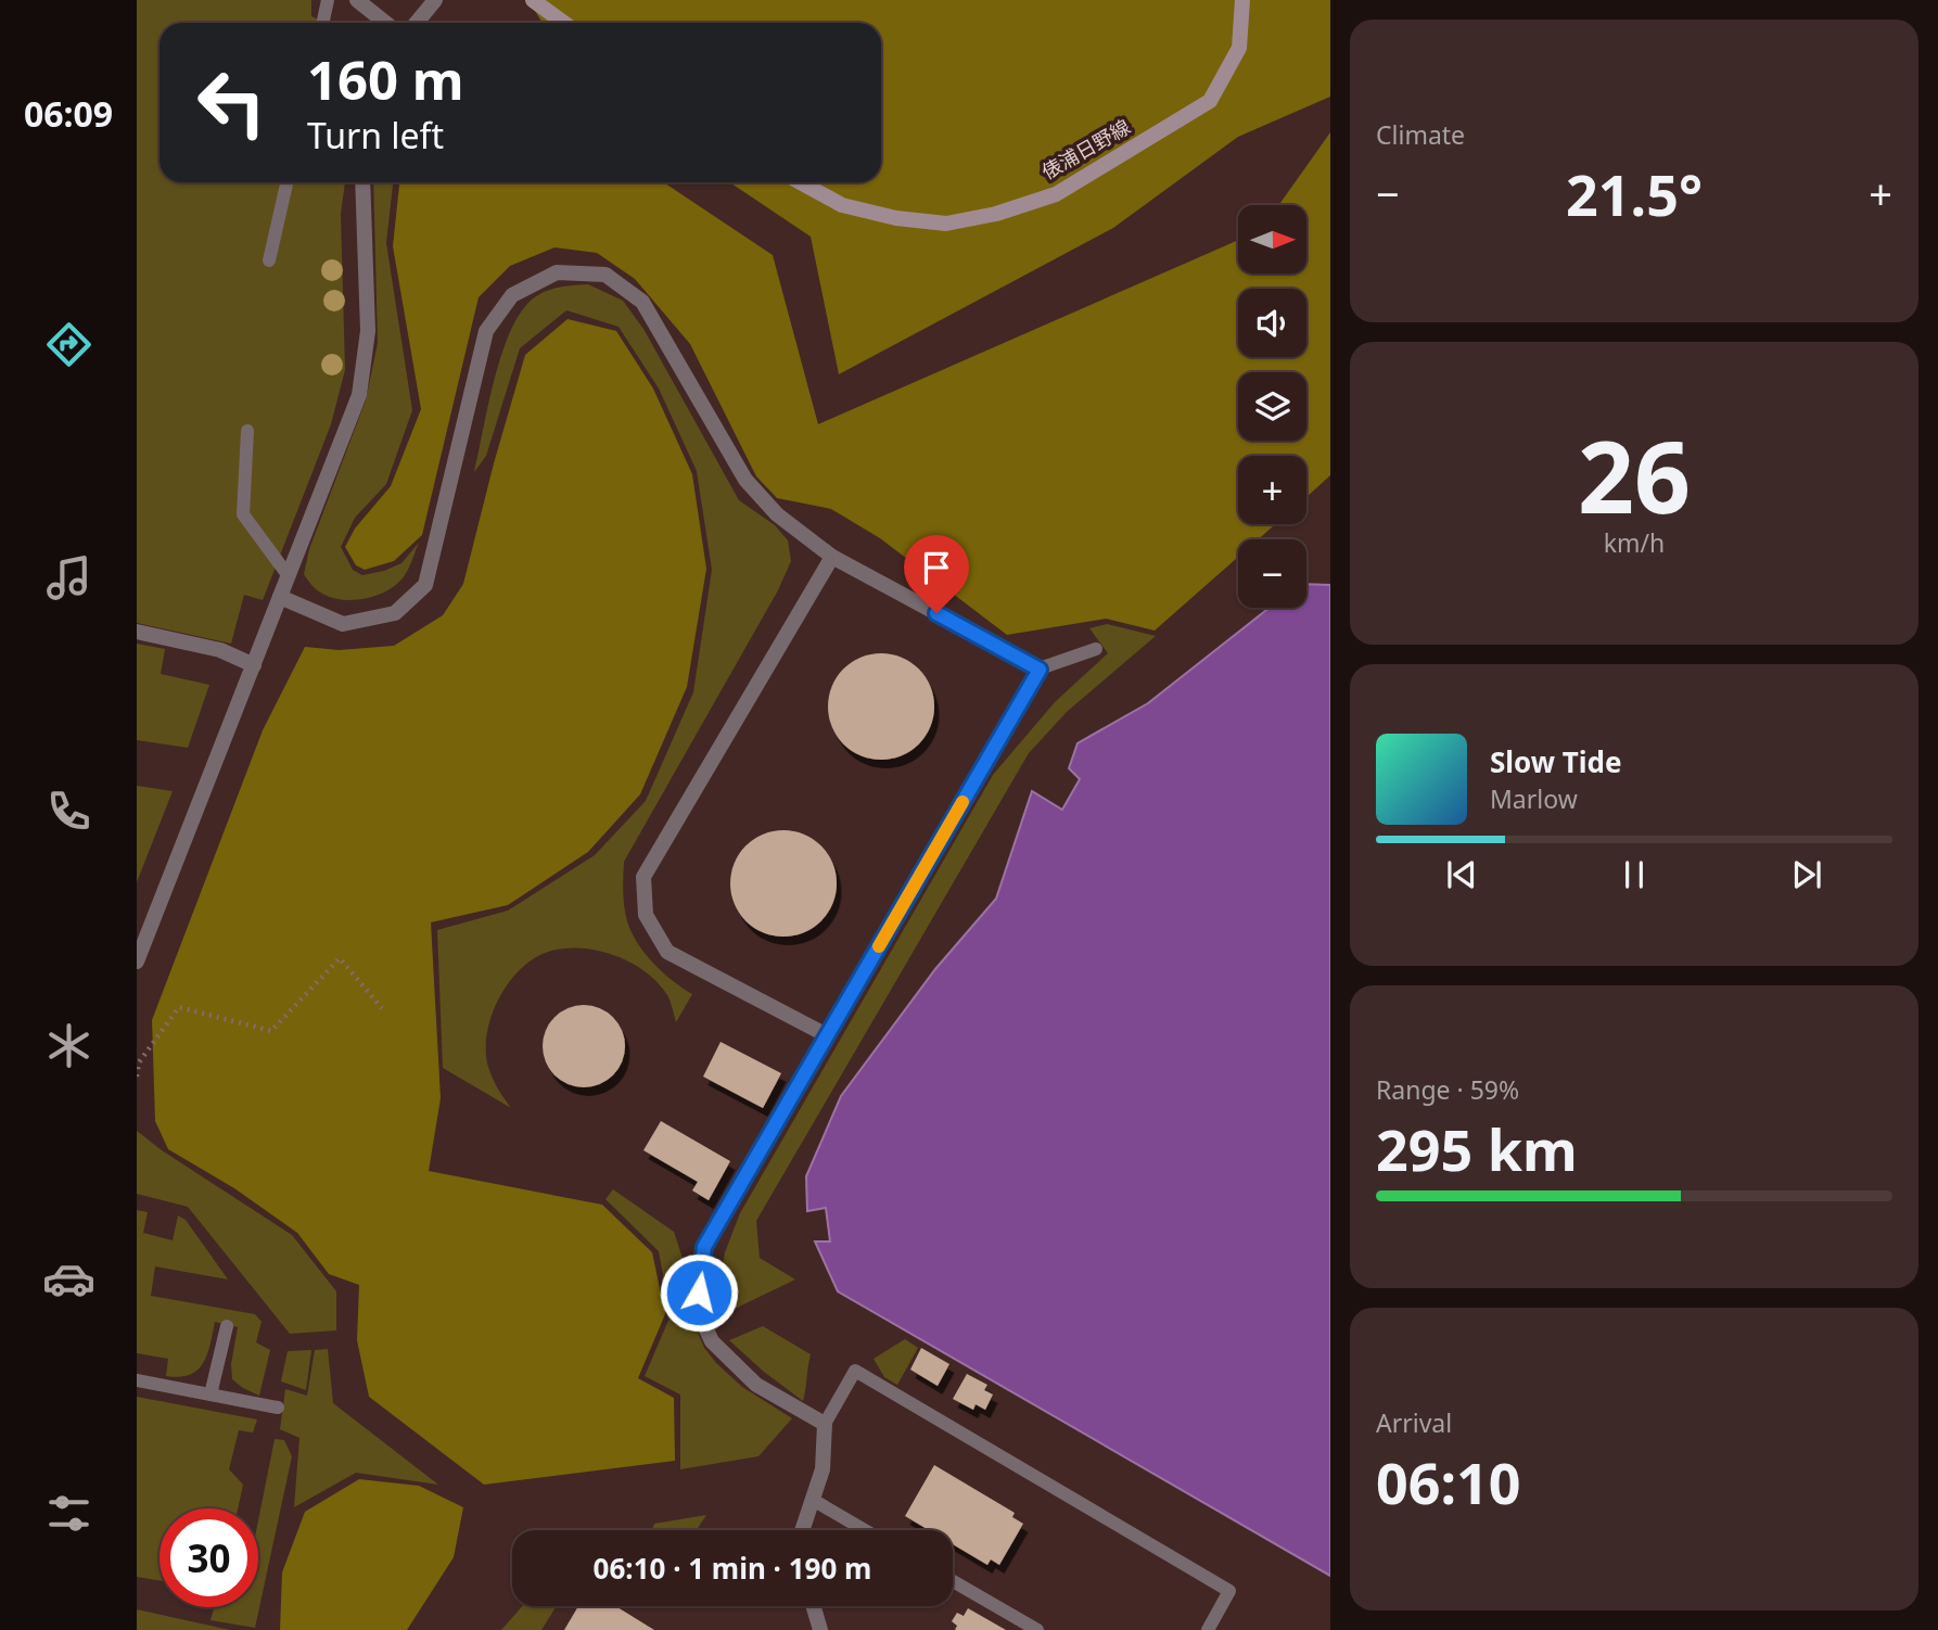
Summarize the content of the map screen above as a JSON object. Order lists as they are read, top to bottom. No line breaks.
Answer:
{"streets":{"main road":["俵浦日野線"]},"north":"right","page":{"tabs":"06:09","tile":["Climate",["26","km/h"],["Range · 59%","295 km"],["Arrival","06:10"]],"turn":["160 m","Turn left"],"heat":["−","21.5°","+"],"map_buttons":["+","−"],"song":["Slow Tide","Marlow"],"limit":"30","trip":"06:10 · 1 min · 190 m"}}
